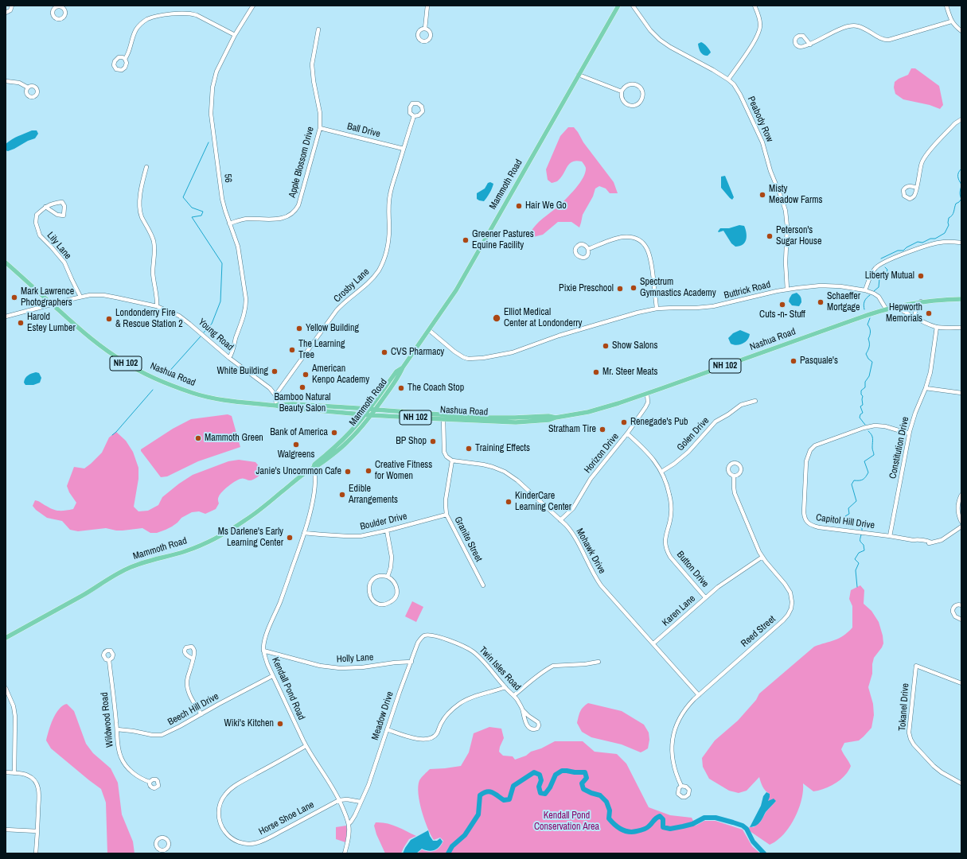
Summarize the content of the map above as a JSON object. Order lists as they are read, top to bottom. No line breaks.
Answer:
{"streets":{"main road":["Mammoth Road","Nashua Road","NH 102"],"street":["Peabody Row","Ball Drive","Apple Blossom Drive","56","Lily Lane","Crosby Lane","Buttrick Road","Young Road","Golen Drive","Constitution Drive","Horizon Drive","Boulder Drive","Capitol Hill Drive","Granite Street","Mohawk Drive","Button Drive","Karen Lane","Reed Street","Holly Lane","Twin Isles Road","Kendall Pond Road","Tokanel Drive","Beech Hill Drive","Meadow Drive","Wildwood Road","Horse Shoe Lane"]},"crossings":[["Peabody Row","Buttrick Road"],["Ball Drive","Apple Blossom Drive"],["Ball Drive","Crosby Lane"],["Apple Blossom Drive","56"],["56","Young Road"],["Mammoth Road","Buttrick Road"],["Mammoth Road","Nashua Road"],["Mammoth Road","Kendall Pond Road"],["Lily Lane","Young Road"],["Crosby Lane","Young Road"],["Buttrick Road","Nashua Road"],["Young Road","Nashua Road"],["Nashua Road","Horizon Drive"],["Golen Drive","Button Drive"],["Constitution Drive","Capitol Hill Drive"],["Horizon Drive","Mohawk Drive"],["Horizon Drive","Button Drive"],["Boulder Drive","Granite Street"],["Boulder Drive","Kendall Pond Road"],["Granite Street","Mohawk Drive"],["Mohawk Drive","Karen Lane"],["Mohawk Drive","Reed Street"],["Button Drive","Karen Lane"],["Karen Lane","Reed Street"],["Holly Lane","Kendall Pond Road"],["Holly Lane","Meadow Drive"],["Twin Isles Road","Meadow Drive"],["Kendall Pond Road","Beech Hill Drive"],["Kendall Pond Road","Meadow Drive"],["Kendall Pond Road","Horse Shoe Lane"],["Beech Hill Drive","Wildwood Road"]],"parks":["Kendall Pond Conservation Area"],"places":["Misty Meadow Farms","Hair We Go","Peterson's Sugar House","Greener Pastures Equine Facility","Liberty Mutual","Spectrum Gymnastics Academy","Pixie Preschool","Mark Lawrence Photographers","Schaeffer Mortgage","Cuts -n- Stuff","Hepworth Memorials","Elliot Medical Center at Londonderry","Londonderry Fire & Rescue Station 2","Harold Estey Lumber","Yellow Building","Show Salons","The Learning Tree","CVS Pharmacy","Pasquale's","White Building","Mr. Steer Meats","American Kenpo Academy","Bamboo Natural Beauty Salon","The Coach Stop","Renegade's Pub","Stratham Tire","Bank of America","Mammoth Green","BP Shop","Walgreens","Training Effects","Creative Fitness for Women","Janie's Uncommon Cafe","Edible Arrangements","KinderCare Learning Center","Ms Darlene's Early Learning Center","Wiki's Kitchen"]}
